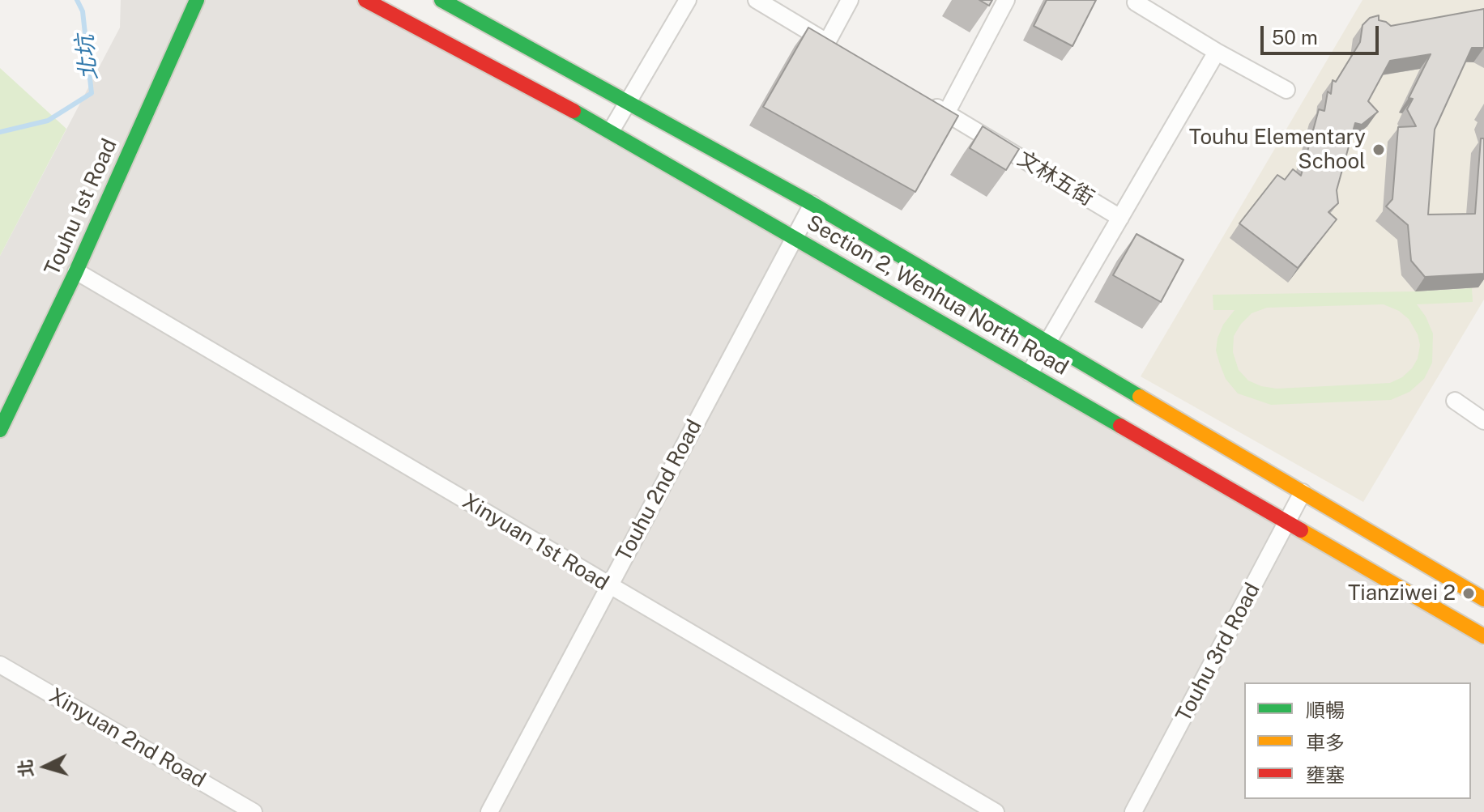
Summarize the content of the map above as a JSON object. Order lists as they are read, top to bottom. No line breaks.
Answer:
{"streets":{"street":["文林五街","Touhu 1st Road","Section 2, Wenhua North Road","Touhu 2nd Road","Xinyuan 1st Road","Touhu 3rd Road","Xinyuan 2nd Road"]},"crossings":[["Touhu 1st Road","Xinyuan 1st Road"],["Section 2, Wenhua North Road","Touhu 2nd Road"],["Section 2, Wenhua North Road","Touhu 3rd Road"],["Touhu 2nd Road","Xinyuan 1st Road"]],"water":["北坑"],"places":["Touhu Elementary School","Tianziwei 2"],"legend":["順暢","車多","壅塞"],"scale_bar":"50 m","north":"left"}
